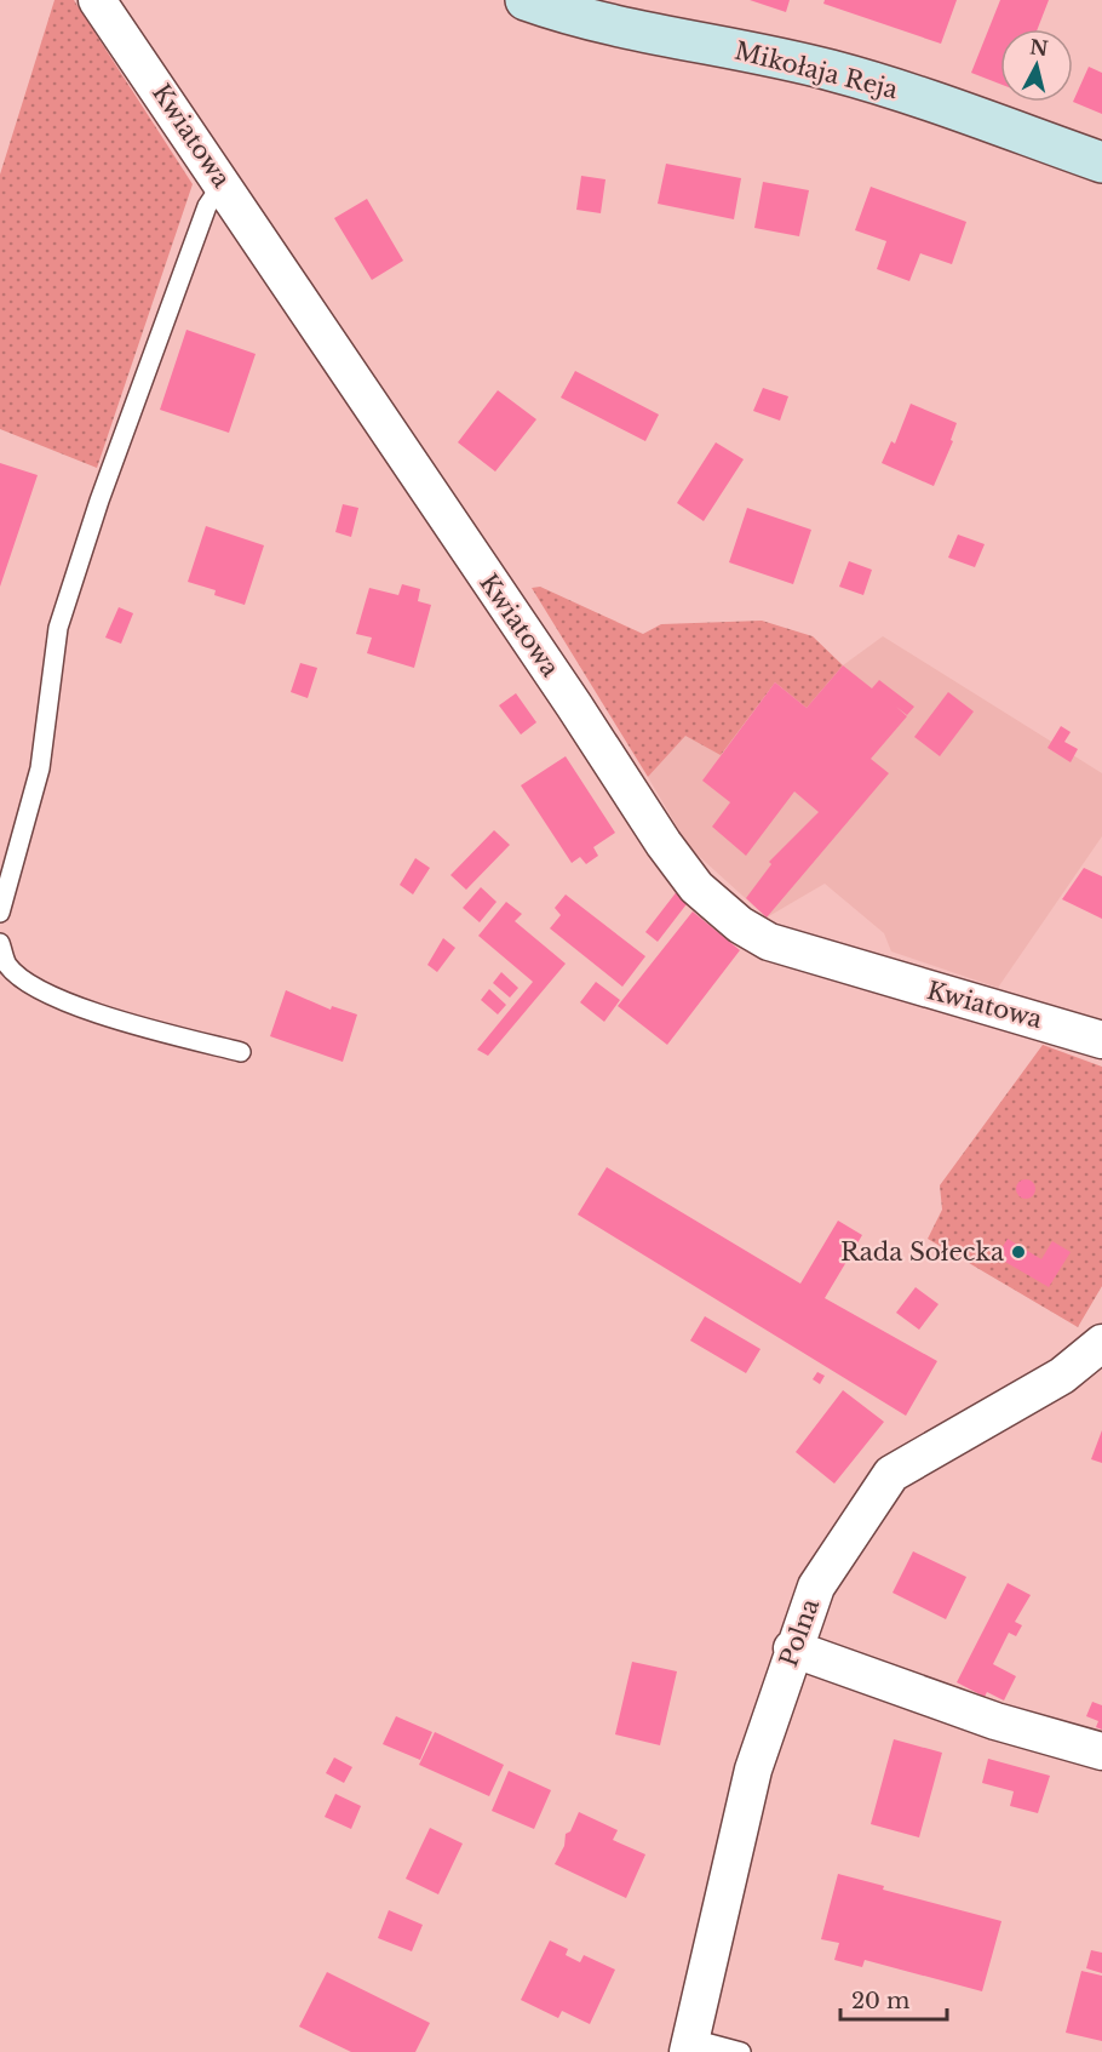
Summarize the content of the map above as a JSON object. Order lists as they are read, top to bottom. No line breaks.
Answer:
{"streets":{"street":["Mikołaja Reja","Kwiatowa","Polna"]},"places":["Rada Sołecka"],"scale_bar":"20 m","north":"top"}
